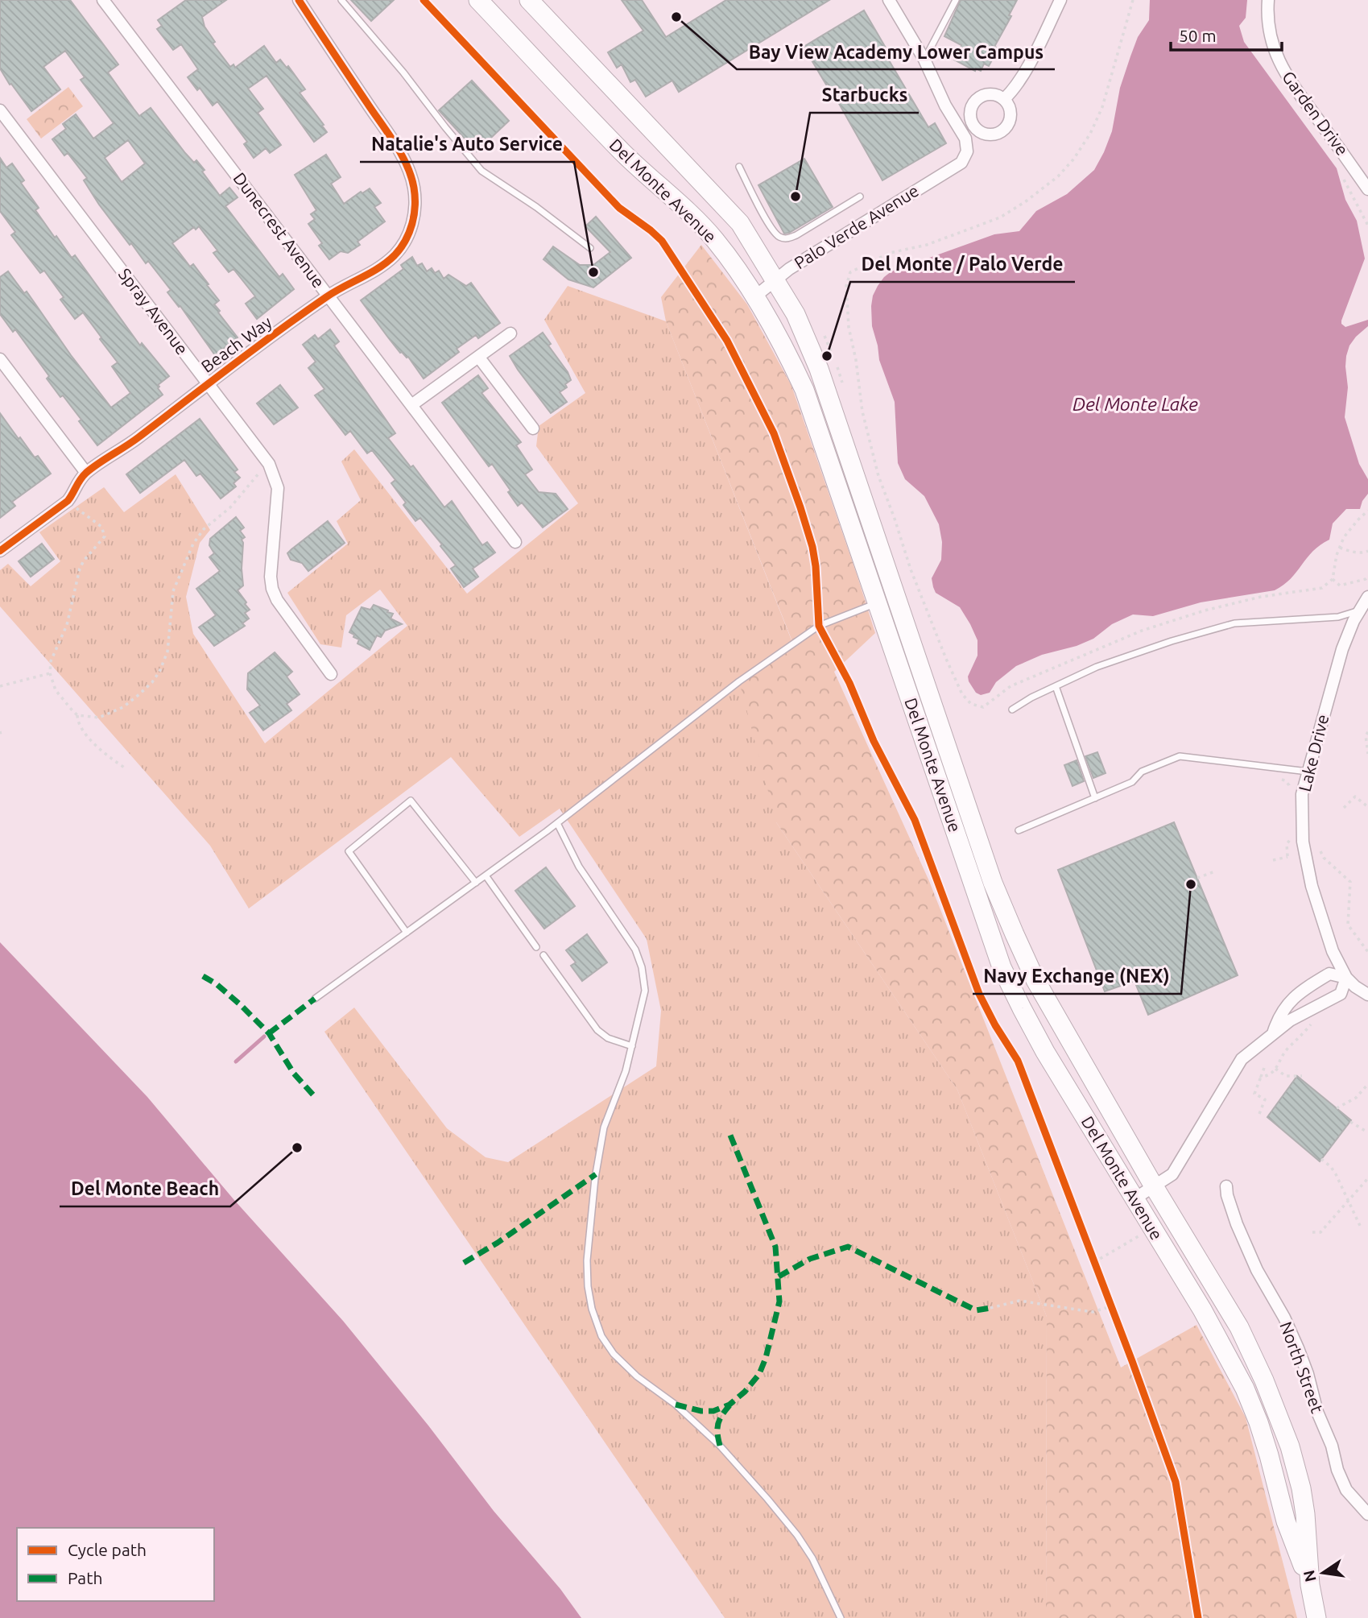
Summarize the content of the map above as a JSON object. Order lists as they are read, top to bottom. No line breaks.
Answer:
{"streets":{"main road":["Del Monte Avenue"],"street":["Garden Drive","Palo Verde Avenue","Dunecrest Avenue","Spray Avenue","Beach Way","Lake Drive","North Street"]},"crossings":[["Del Monte Avenue","Palo Verde Avenue"],["Dunecrest Avenue","Beach Way"],["Spray Avenue","Beach Way"]],"water":["Del Monte Lake"],"places":["Bay View Academy Lower Campus","Starbucks","Natalie's Auto Service","Del Monte / Palo Verde","Navy Exchange (NEX)","Del Monte Beach"],"legend":["Cycle path","Path"],"scale_bar":"50 m","north":"left"}
